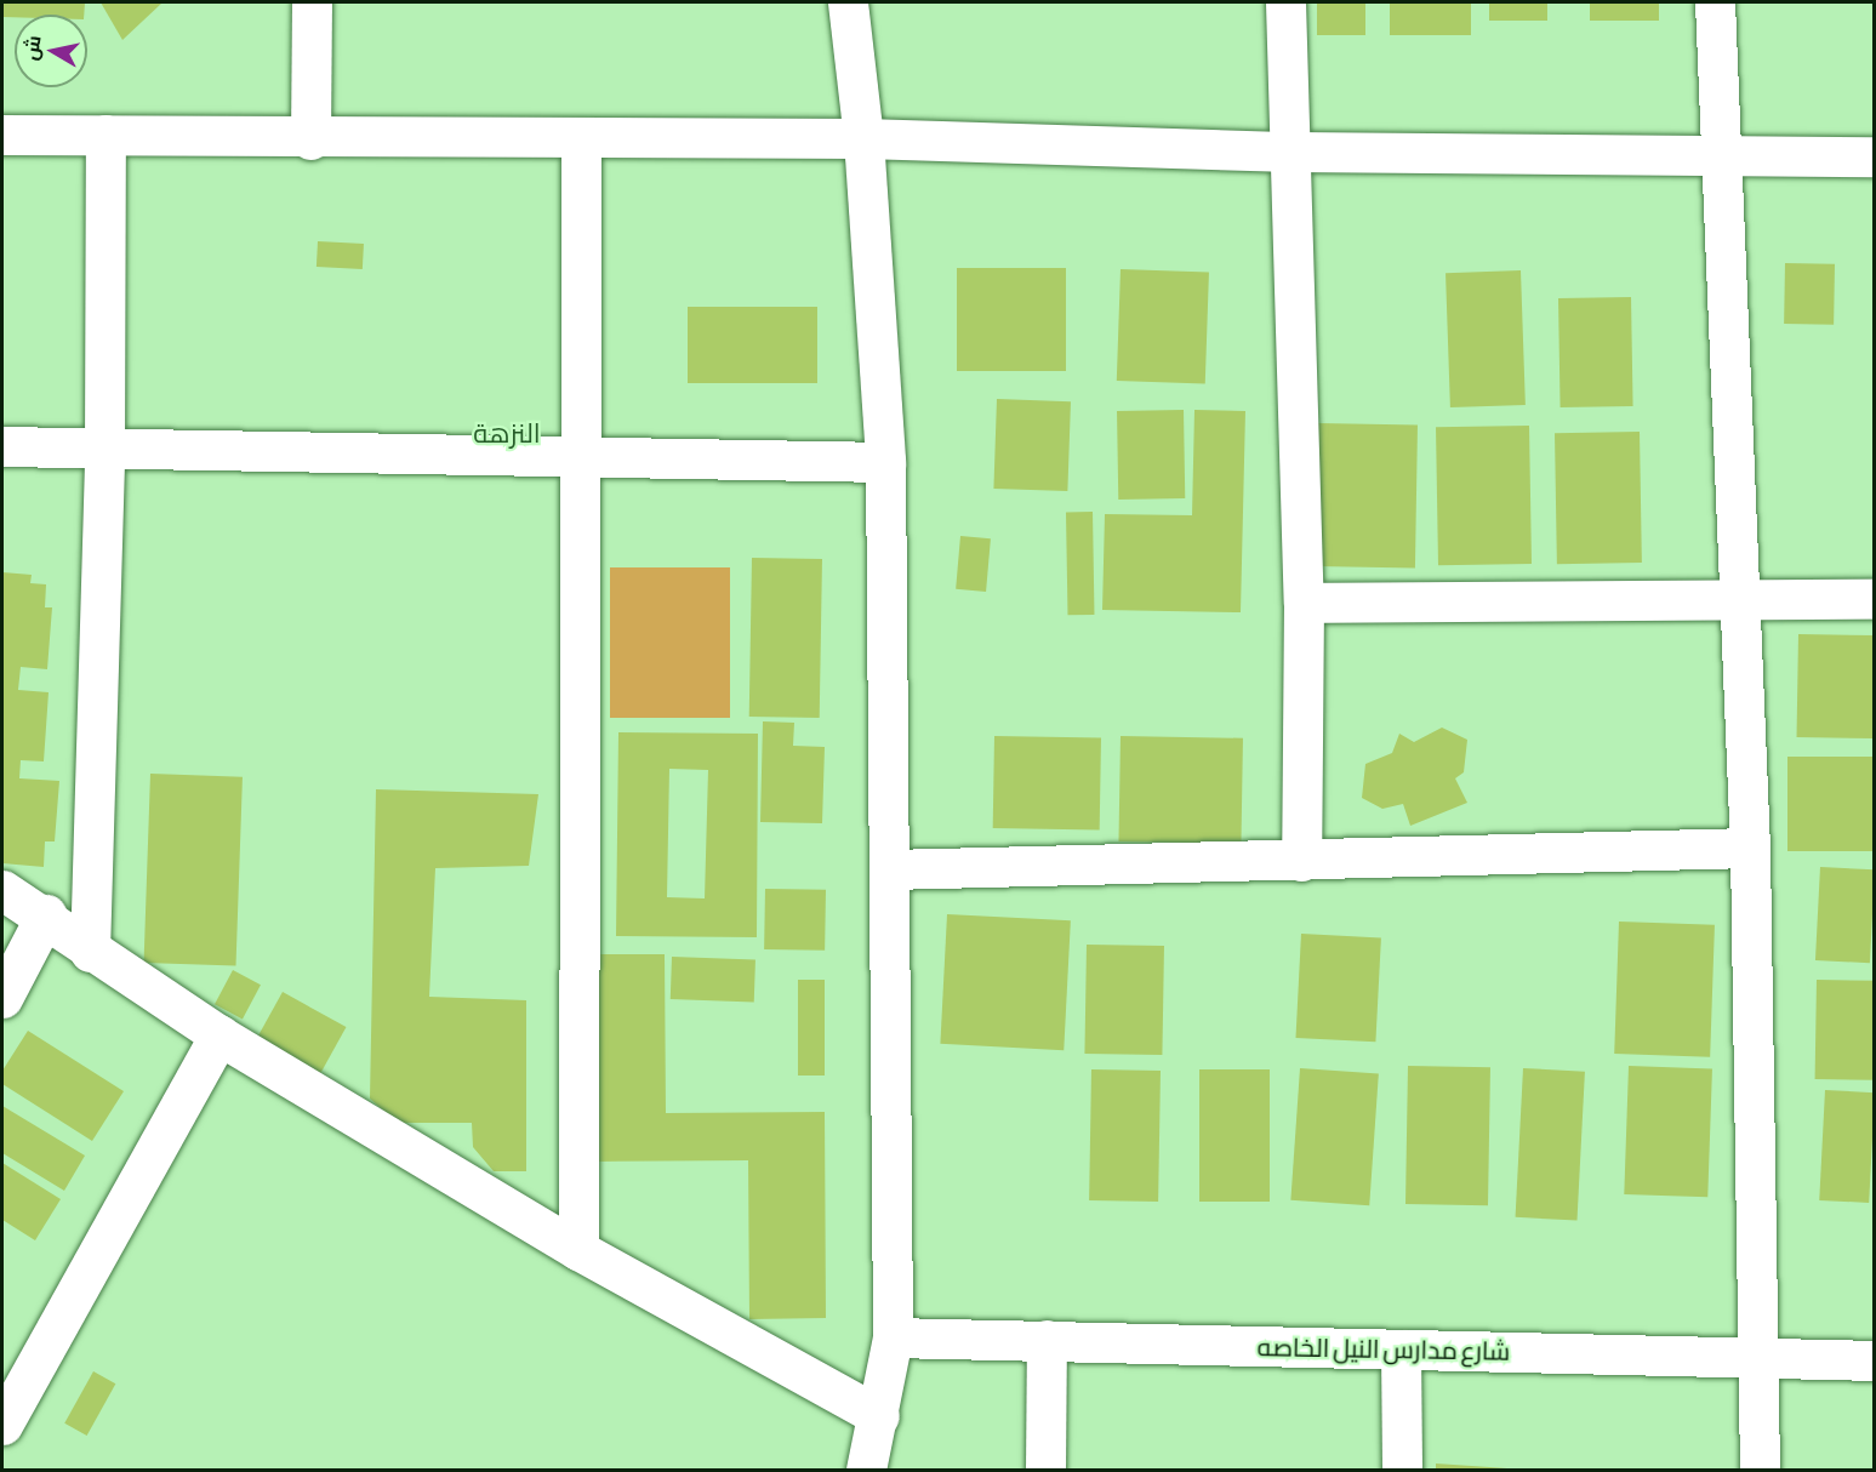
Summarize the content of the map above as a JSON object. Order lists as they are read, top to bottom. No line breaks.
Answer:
{"streets":{"street":["شارع مدارس النيل الخاصه"]},"districts":["النزهة"],"north":"left"}
